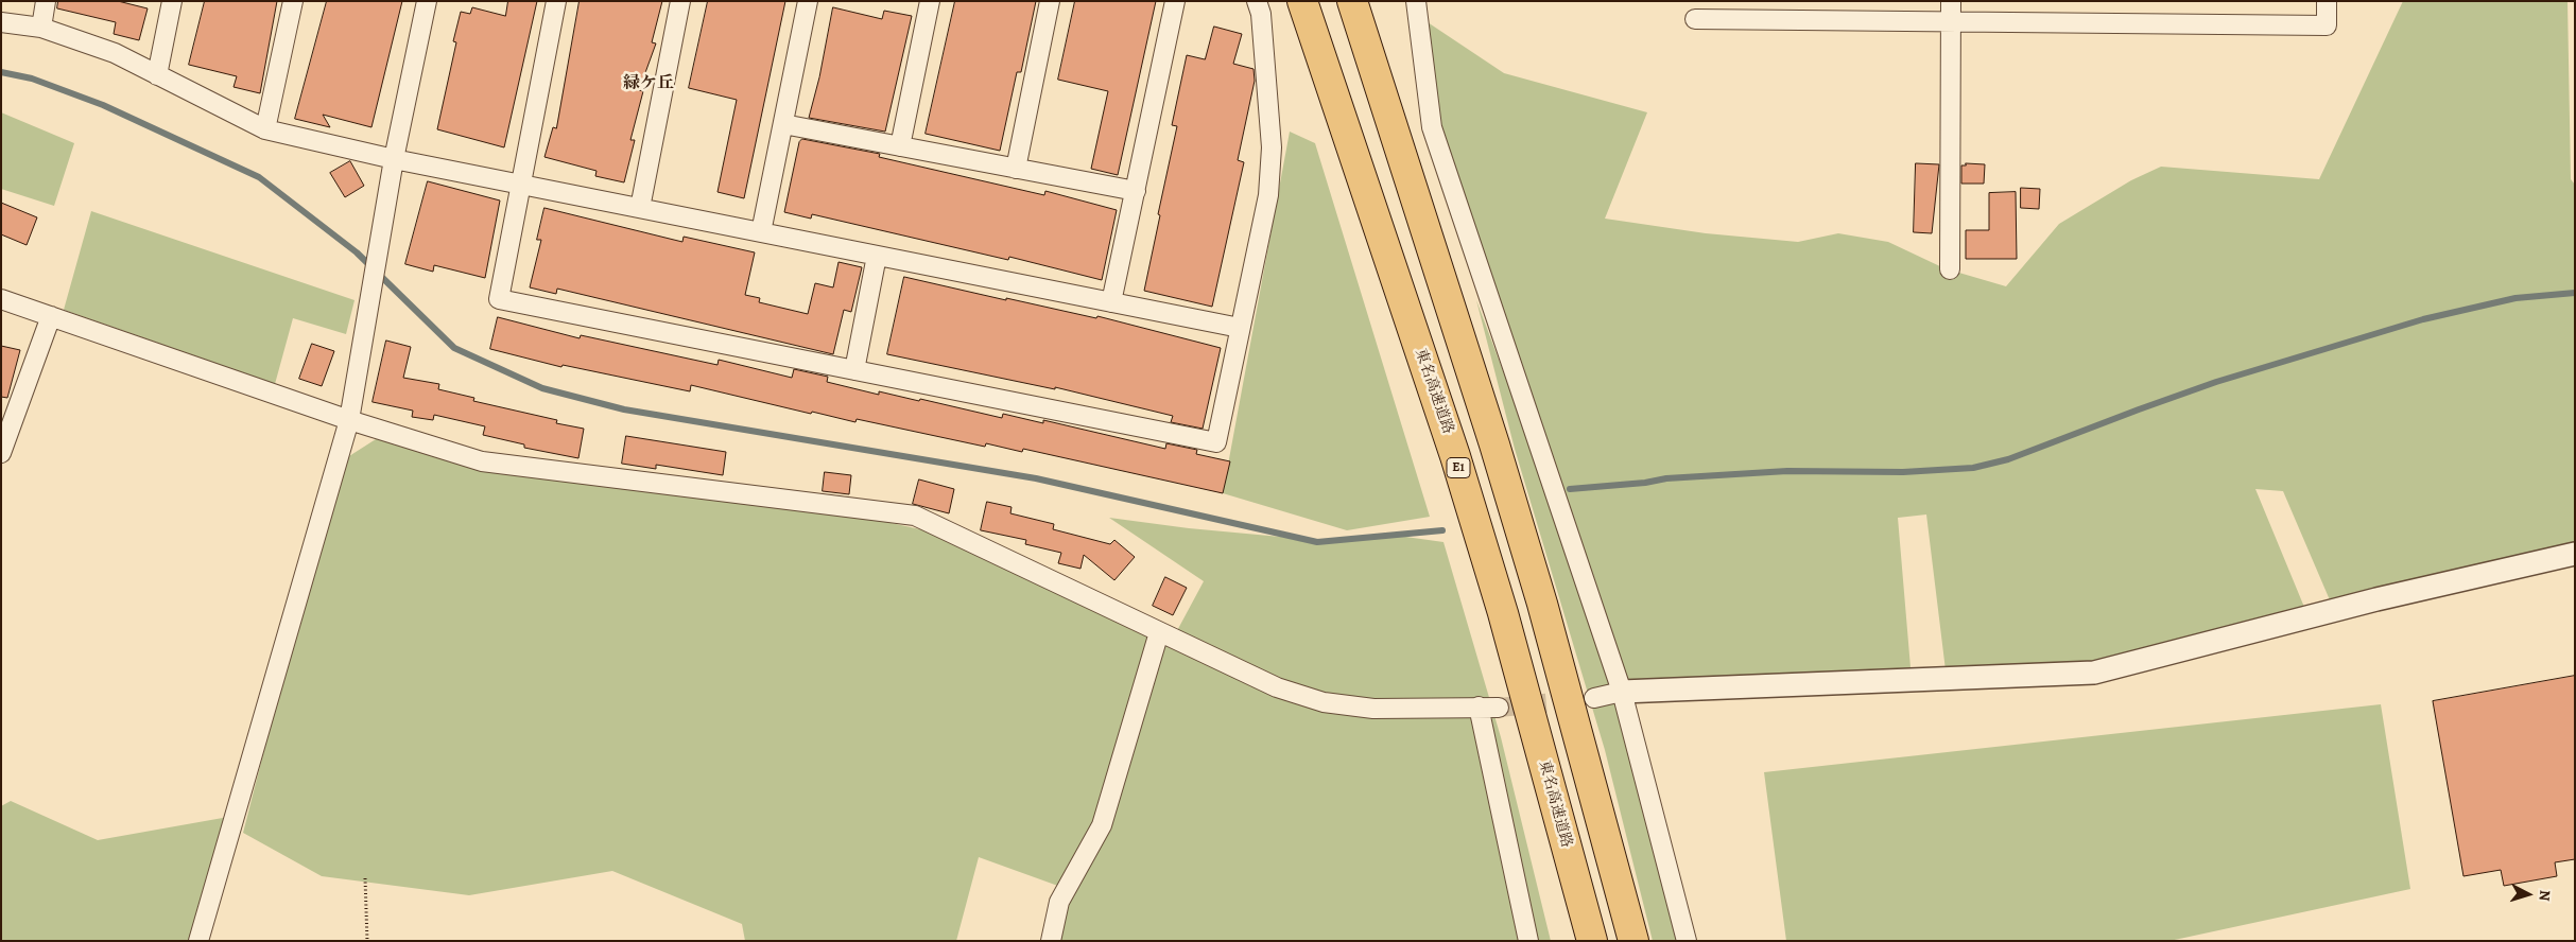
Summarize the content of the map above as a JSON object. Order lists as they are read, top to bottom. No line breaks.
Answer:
{"streets":{"highway":["東名高速道路","E1"]},"districts":["緑ケ丘"],"north":"right"}
